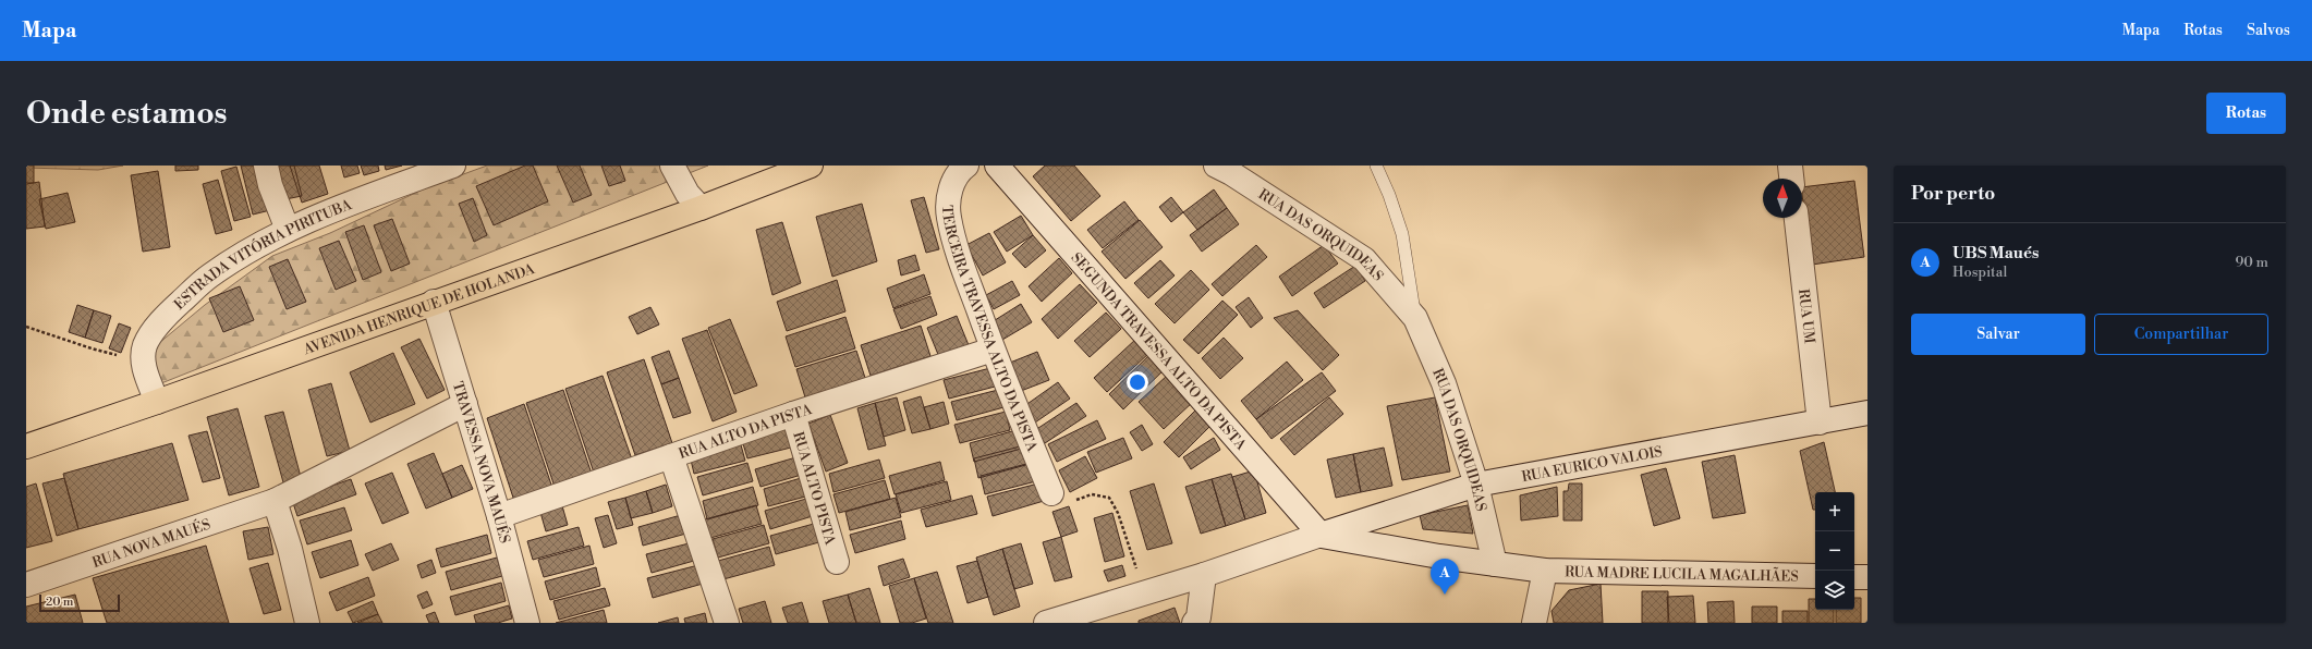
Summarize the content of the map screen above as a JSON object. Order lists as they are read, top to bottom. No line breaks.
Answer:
{"streets":{"main road":["AVENIDA HENRIQUE DE HOLANDA"],"street":["RUA DAS ORQUIDEAS","ESTRADA VITÓRIA PIRITUBA","RUA UM","TERCEIRA TRAVESSA ALTO DA PISTA","SEGUNDA TRAVESSA ALTO DA PISTA","RUA ALTO DA PISTA","TRAVESSA NOVA MAUÉS","RUA EURICO VALOIS","RUA ALTO PISTA","RUA NOVA MAUÉS","RUA MADRE LUCILA MAGALHÃES"]},"crossings":[["RUA DAS ORQUIDEAS","RUA EURICO VALOIS"],["RUA DAS ORQUIDEAS","RUA MADRE LUCILA MAGALHÃES"],["AVENIDA HENRIQUE DE HOLANDA","TRAVESSA NOVA MAUÉS"],["RUA UM","RUA EURICO VALOIS"],["TERCEIRA TRAVESSA ALTO DA PISTA","RUA ALTO DA PISTA"],["SEGUNDA TRAVESSA ALTO DA PISTA","RUA EURICO VALOIS"],["SEGUNDA TRAVESSA ALTO DA PISTA","RUA MADRE LUCILA MAGALHÃES"],["RUA ALTO DA PISTA","TRAVESSA NOVA MAUÉS"],["RUA ALTO DA PISTA","RUA ALTO PISTA"],["TRAVESSA NOVA MAUÉS","RUA NOVA MAUÉS"],["RUA EURICO VALOIS","RUA MADRE LUCILA MAGALHÃES"]],"scale_bar":"20 m","north":"top","page":{"header":"Mapa","nav":["Mapa","Rotas","Salvos"],"buttons":["Rotas",["Salvar","Compartilhar"]],"title":"Onde estamos","heading":"Por perto","list":[{"mark":"A","name":"UBS Maués","note":"Hospital","value":"90 m"}],"map_buttons":["+","−"],"pins":"A","scale":"20 m"}}
